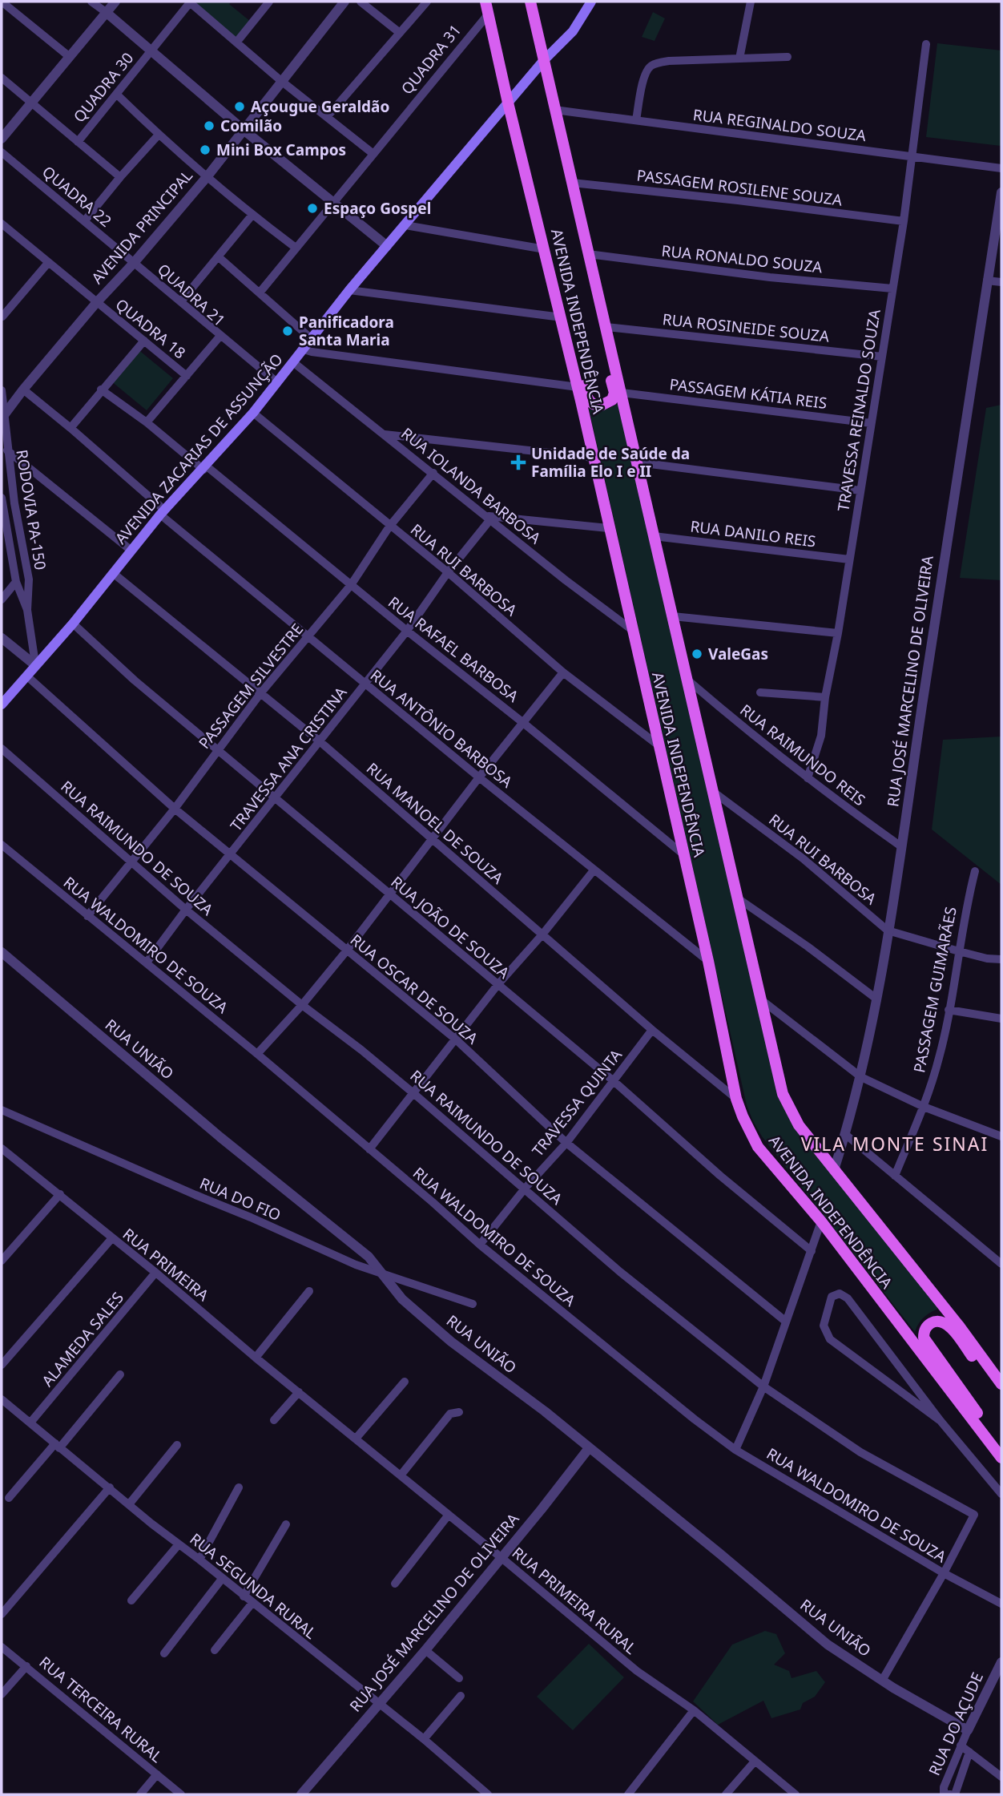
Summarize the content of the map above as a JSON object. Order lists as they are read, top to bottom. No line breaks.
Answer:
{"streets":{"main road":["AVENIDA INDEPENDÊNCIA","AVENIDA ZACARIAS DE ASSUNÇÃO"],"street":["QUADRA 31","QUADRA 30","RUA REGINALDO SOUZA","PASSAGEM ROSILENE SOUZA","QUADRA 22","AVENIDA PRINCIPAL","RUA RONALDO SOUZA","QUADRA 21","RUA ROSINEIDE SOUZA","QUADRA 18","PASSAGEM KÁTIA REIS","TRAVESSA REINALDO SOUZA","RUA IOLANDA BARBOSA","RODOVIA PA-150","RUA DANILO REIS","RUA RUI BARBOSA","RUA RAFAEL BARBOSA","RUA JOSÉ MARCELINO DE OLIVEIRA","PASSAGEM SILVESTRE","RUA ANTÔNIO BARBOSA","RUA RAIMUNDO REIS","TRAVESSA ANA CRISTINA","RUA MANOEL DE SOUZA","RUA RAIMUNDO DE SOUZA","RUA JOÃO DE SOUZA","RUA WALDOMIRO DE SOUZA","RUA OSCAR DE SOUZA","PASSAGEM GUIMARÃES","RUA UNIÃO","TRAVESSA QUINTA","RUA DO FIO","RUA PRIMEIRA","ALAMEDA SALES","RUA SEGUNDA RURAL","RUA PRIMEIRA RURAL","RUA TERCEIRA RURAL","RUA DO AÇUDE"]},"crossings":[["QUADRA 31","AVENIDA INDEPENDÊNCIA"],["RUA REGINALDO SOUZA","AVENIDA INDEPENDÊNCIA"],["RUA REGINALDO SOUZA","TRAVESSA REINALDO SOUZA"],["PASSAGEM ROSILENE SOUZA","AVENIDA INDEPENDÊNCIA"],["PASSAGEM ROSILENE SOUZA","TRAVESSA REINALDO SOUZA"],["QUADRA 22","AVENIDA PRINCIPAL"],["QUADRA 22","QUADRA 21"],["AVENIDA PRINCIPAL","QUADRA 21"],["AVENIDA PRINCIPAL","QUADRA 18"],["AVENIDA PRINCIPAL","RODOVIA PA-150"],["AVENIDA PRINCIPAL","RUA ANTÔNIO BARBOSA"],["RUA RONALDO SOUZA","AVENIDA INDEPENDÊNCIA"],["RUA RONALDO SOUZA","TRAVESSA REINALDO SOUZA"],["QUADRA 21","QUADRA 18"],["QUADRA 21","RUA RAFAEL BARBOSA"],["AVENIDA INDEPENDÊNCIA","RUA ROSINEIDE SOUZA"],["AVENIDA INDEPENDÊNCIA","PASSAGEM KÁTIA REIS"],["AVENIDA INDEPENDÊNCIA","AVENIDA ZACARIAS DE ASSUNÇÃO"],["AVENIDA INDEPENDÊNCIA","RUA IOLANDA BARBOSA"],["AVENIDA INDEPENDÊNCIA","RUA DANILO REIS"],["AVENIDA INDEPENDÊNCIA","RUA RUI BARBOSA"],["AVENIDA INDEPENDÊNCIA","RUA RAFAEL BARBOSA"],["AVENIDA INDEPENDÊNCIA","RUA JOSÉ MARCELINO DE OLIVEIRA"],["AVENIDA INDEPENDÊNCIA","RUA ANTÔNIO BARBOSA"],["AVENIDA INDEPENDÊNCIA","RUA RAIMUNDO REIS"],["AVENIDA INDEPENDÊNCIA","RUA MANOEL DE SOUZA"],["RUA ROSINEIDE SOUZA","TRAVESSA REINALDO SOUZA"],["PASSAGEM KÁTIA REIS","TRAVESSA REINALDO SOUZA"],["TRAVESSA REINALDO SOUZA","RUA DANILO REIS"],["TRAVESSA REINALDO SOUZA","RUA RAIMUNDO REIS"],["AVENIDA ZACARIAS DE ASSUNÇÃO","RUA IOLANDA BARBOSA"],["AVENIDA ZACARIAS DE ASSUNÇÃO","RODOVIA PA-150"],["AVENIDA ZACARIAS DE ASSUNÇÃO","RUA RUI BARBOSA"],["AVENIDA ZACARIAS DE ASSUNÇÃO","RUA RAFAEL BARBOSA"],["AVENIDA ZACARIAS DE ASSUNÇÃO","RUA ANTÔNIO BARBOSA"],["AVENIDA ZACARIAS DE ASSUNÇÃO","RUA MANOEL DE SOUZA"],["AVENIDA ZACARIAS DE ASSUNÇÃO","RUA JOÃO DE SOUZA"],["AVENIDA ZACARIAS DE ASSUNÇÃO","RUA OSCAR DE SOUZA"],["RUA IOLANDA BARBOSA","PASSAGEM SILVESTRE"],["RUA IOLANDA BARBOSA","TRAVESSA ANA CRISTINA"],["RUA RUI BARBOSA","RUA JOSÉ MARCELINO DE OLIVEIRA"],["RUA RUI BARBOSA","PASSAGEM SILVESTRE"],["RUA RUI BARBOSA","TRAVESSA ANA CRISTINA"],["RUA RAFAEL BARBOSA","PASSAGEM SILVESTRE"],["RUA RAFAEL BARBOSA","TRAVESSA ANA CRISTINA"],["RUA JOSÉ MARCELINO DE OLIVEIRA","RUA RAIMUNDO REIS"],["RUA JOSÉ MARCELINO DE OLIVEIRA","RUA UNIÃO"],["RUA JOSÉ MARCELINO DE OLIVEIRA","RUA SEGUNDA RURAL"],["RUA JOSÉ MARCELINO DE OLIVEIRA","RUA PRIMEIRA RURAL"],["PASSAGEM SILVESTRE","RUA ANTÔNIO BARBOSA"],["PASSAGEM SILVESTRE","RUA MANOEL DE SOUZA"],["PASSAGEM SILVESTRE","RUA RAIMUNDO DE SOUZA"],["PASSAGEM SILVESTRE","RUA JOÃO DE SOUZA"],["PASSAGEM SILVESTRE","RUA WALDOMIRO DE SOUZA"],["PASSAGEM SILVESTRE","RUA OSCAR DE SOUZA"],["RUA ANTÔNIO BARBOSA","TRAVESSA ANA CRISTINA"],["TRAVESSA ANA CRISTINA","RUA MANOEL DE SOUZA"],["TRAVESSA ANA CRISTINA","RUA RAIMUNDO DE SOUZA"],["TRAVESSA ANA CRISTINA","RUA JOÃO DE SOUZA"],["TRAVESSA ANA CRISTINA","RUA WALDOMIRO DE SOUZA"],["TRAVESSA ANA CRISTINA","RUA OSCAR DE SOUZA"],["RUA MANOEL DE SOUZA","TRAVESSA QUINTA"],["RUA RAIMUNDO DE SOUZA","RUA WALDOMIRO DE SOUZA"],["RUA RAIMUNDO DE SOUZA","TRAVESSA QUINTA"],["RUA JOÃO DE SOUZA","TRAVESSA QUINTA"],["RUA WALDOMIRO DE SOUZA","TRAVESSA QUINTA"],["RUA OSCAR DE SOUZA","TRAVESSA QUINTA"],["RUA UNIÃO","RUA DO FIO"],["RUA UNIÃO","RUA DO AÇUDE"],["RUA PRIMEIRA","ALAMEDA SALES"],["RUA PRIMEIRA","RUA PRIMEIRA RURAL"],["ALAMEDA SALES","RUA SEGUNDA RURAL"]],"districts":["VILA MONTE SINAI"],"places":{"other":["Açougue Geraldão","Comilão","Mini Box Campos","Espaço Gospel","Panificadora Santa Maria","ValeGas"],"health":["Unidade de Saúde da Família Elo I e II"]}}
